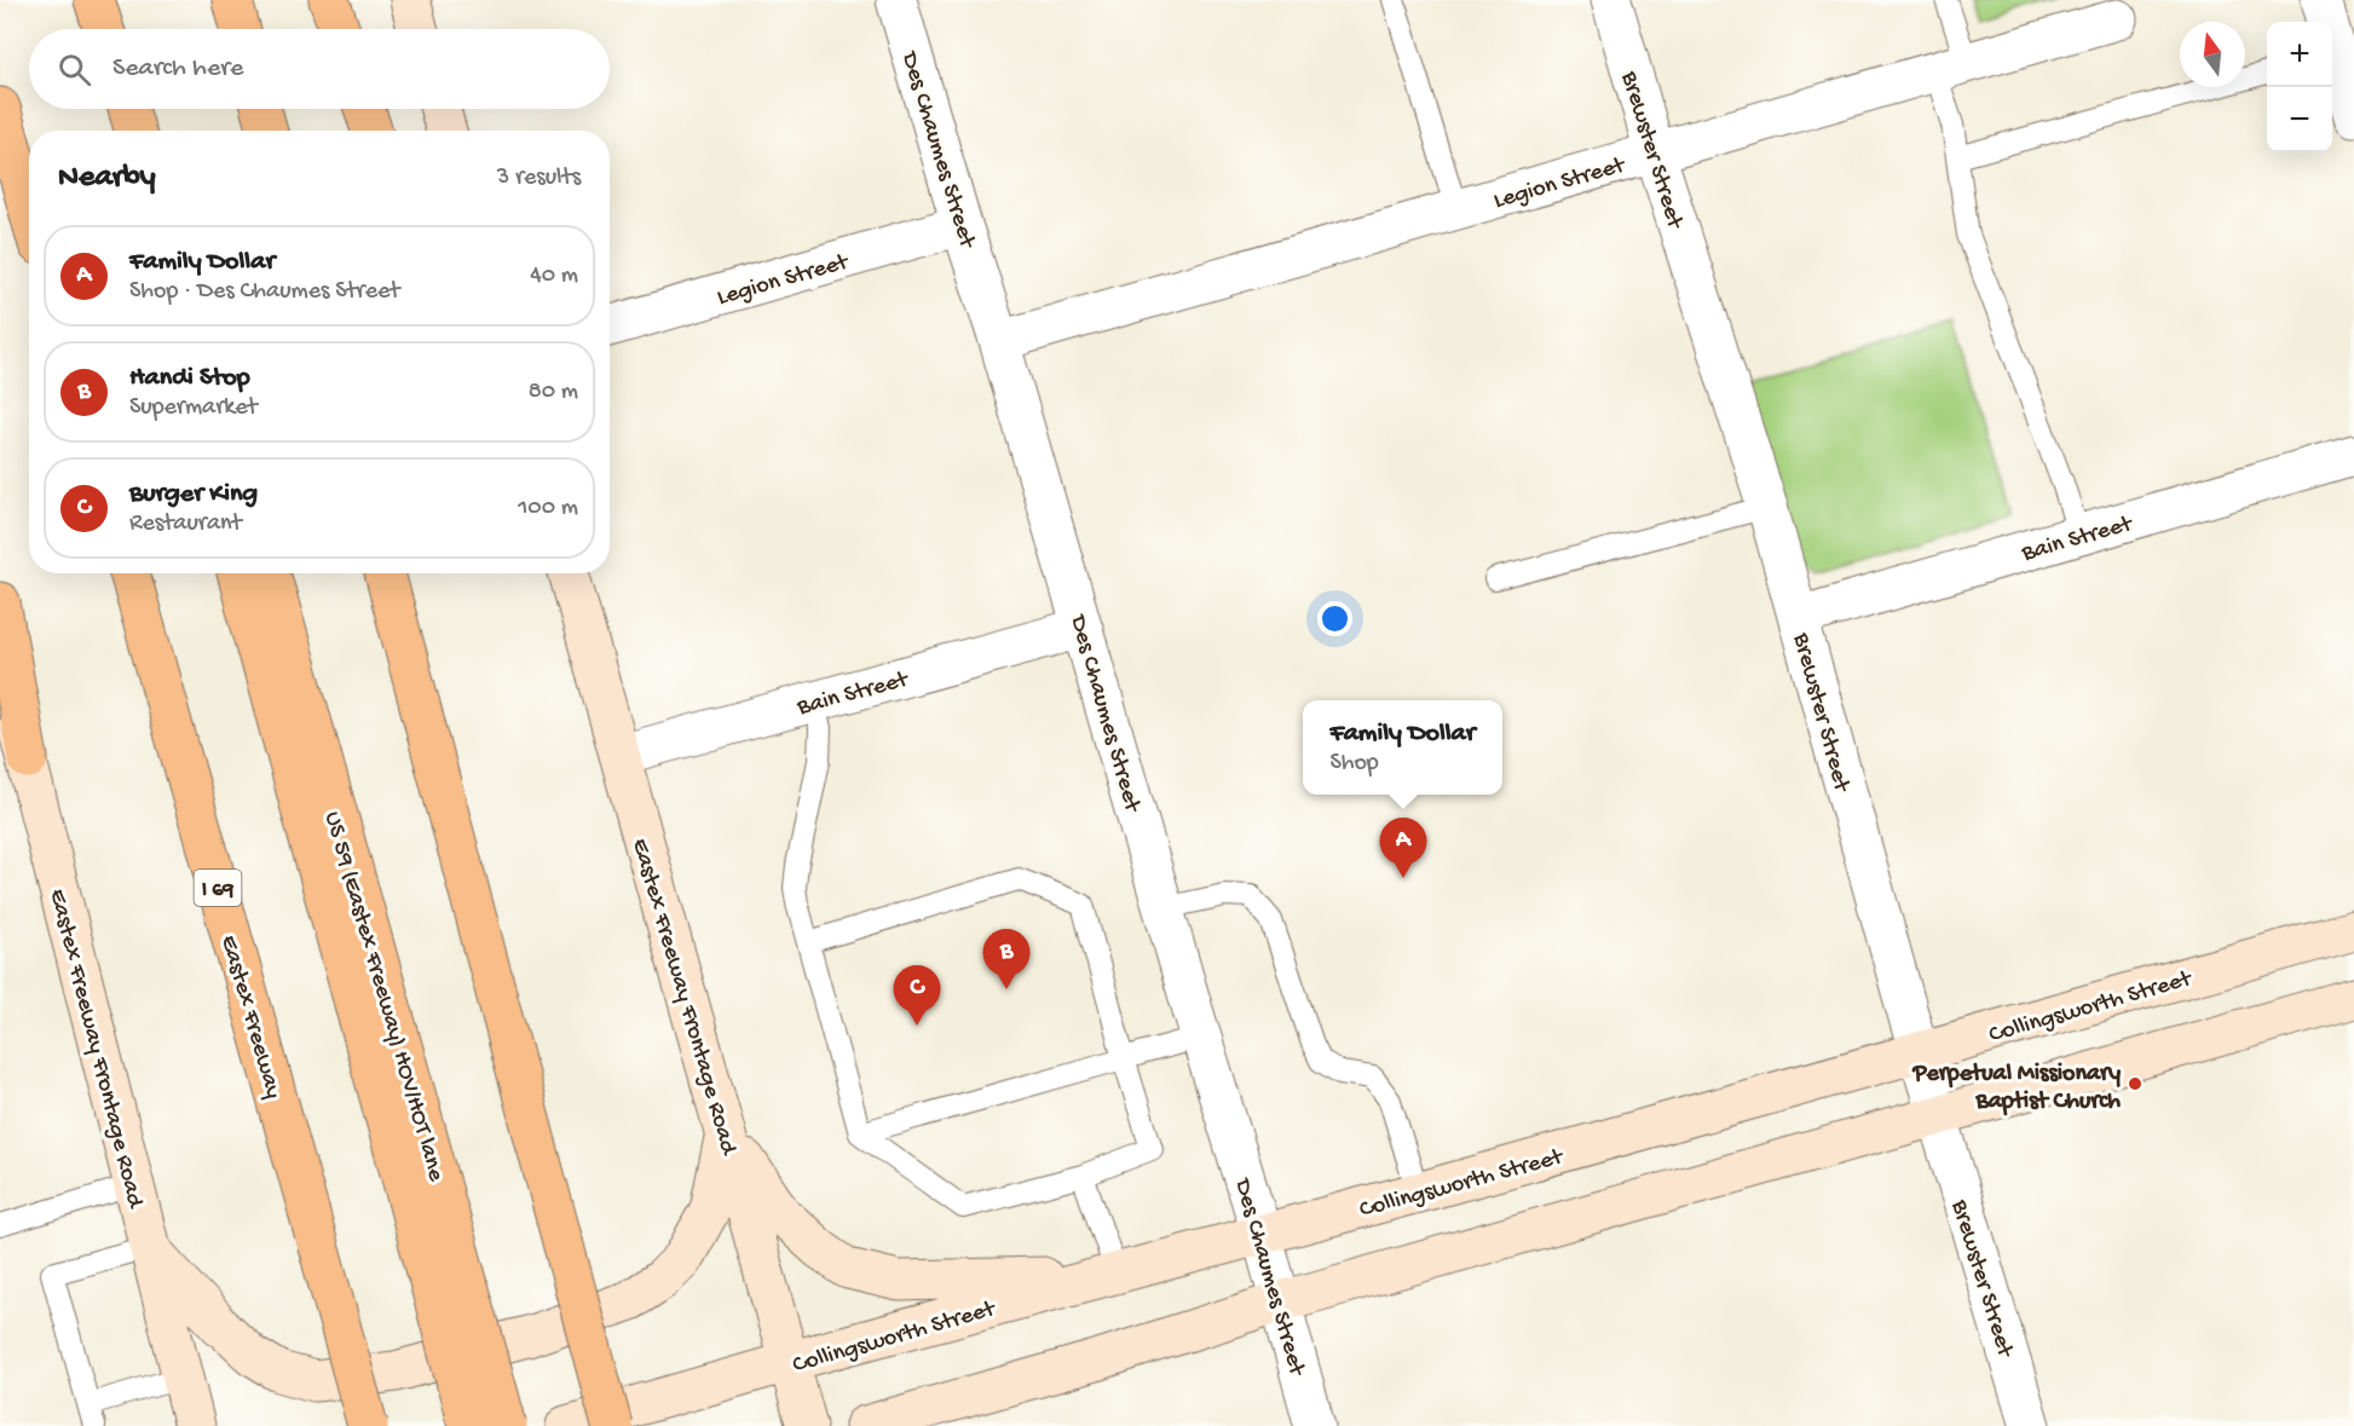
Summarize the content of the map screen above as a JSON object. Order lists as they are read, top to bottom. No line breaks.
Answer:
{"streets":{"highway":["I 69","US 59 (Eastex Freeway) HOV/HOT lane","Eastex Freeway"],"main road":["Eastex Freeway Frontage Road","Collingsworth Street"],"street":["Des Chaumes Street","Brewster Street","Legion Street","Bain Street"]},"crossings":[["Des Chaumes Street","Legion Street"],["Des Chaumes Street","Bain Street"],["Des Chaumes Street","Collingsworth Street"],["Brewster Street","Legion Street"],["Brewster Street","Bain Street"],["Brewster Street","Collingsworth Street"],["Bain Street","Eastex Freeway Frontage Road"],["Eastex Freeway Frontage Road","Collingsworth Street"]],"places":["Perpetual Missionary Baptist Church"],"north":"top","page":{"map_buttons":["+","−"],"search":"Search here","heading":["Nearby","3 results"],"list":[{"mark":"A","name":"Family Dollar","note":"Shop · Des Chaumes Street","value":"40 m"},{"mark":"B","name":"Handi Stop","note":"Supermarket","value":"80 m"},{"mark":"C","name":"Burger King","note":"Restaurant","value":"100 m"}],"popup":["Family Dollar","Shop"],"pins":["A","B","C"]}}
